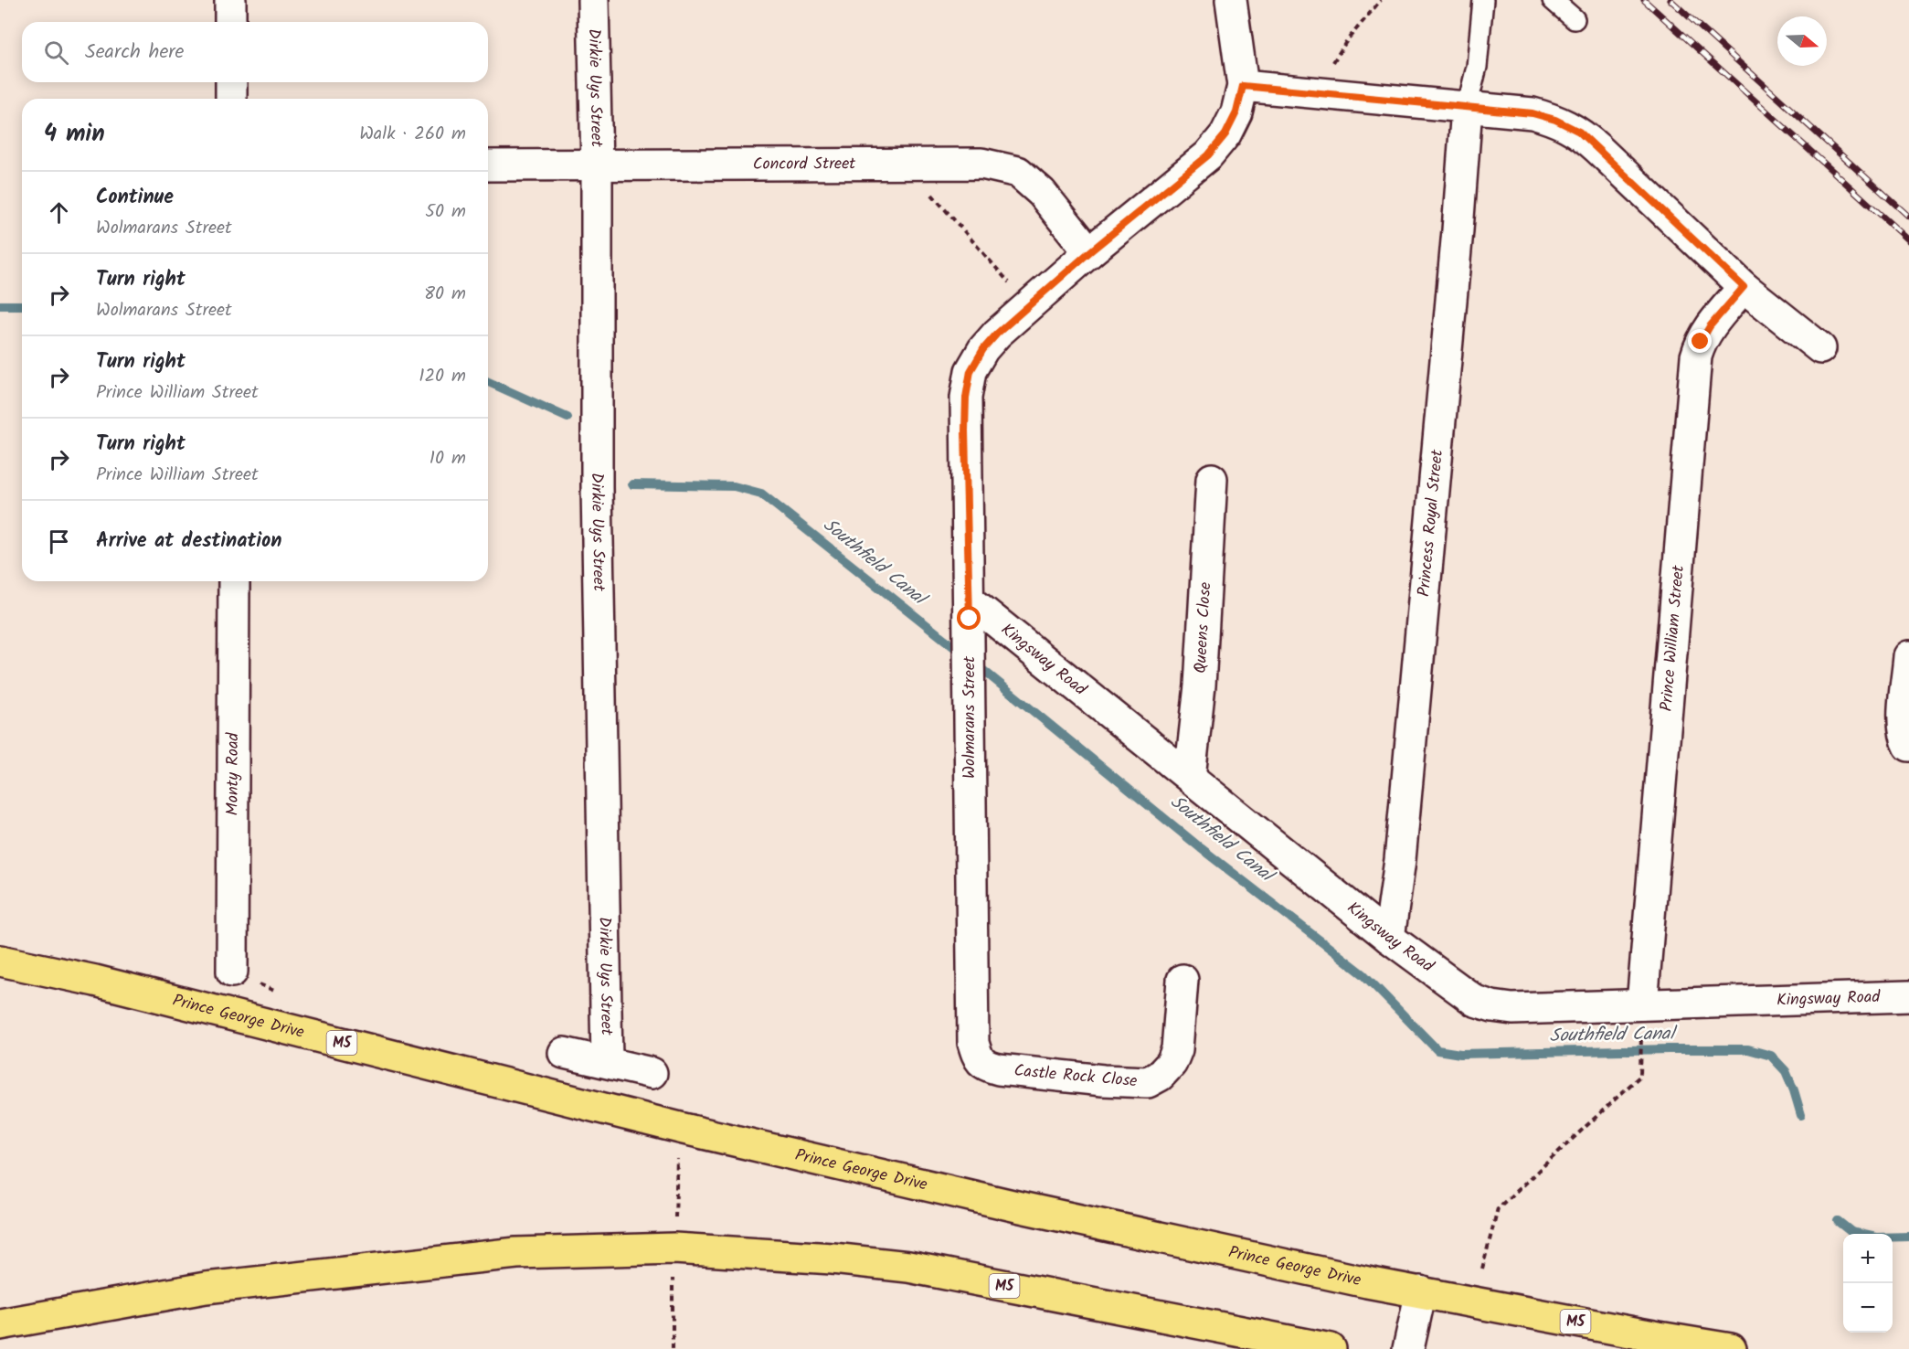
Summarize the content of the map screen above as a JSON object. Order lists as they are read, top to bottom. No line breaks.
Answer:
{"streets":{"main road":["Prince George Drive","M5"],"street":["Dirkie Uys Street","Concord Street","Princess Royal Street","Queens Close","Prince William Street","Kingsway Road","Wolmarans Street","Monty Road","Castle Rock Close"]},"crossings":[["Dirkie Uys Street","Concord Street"],["Concord Street","Wolmarans Street"],["Princess Royal Street","Kingsway Road"],["Queens Close","Kingsway Road"],["Prince William Street","Kingsway Road"],["Kingsway Road","Wolmarans Street"],["Wolmarans Street","Castle Rock Close"]],"water":["Southfield Canal"],"north":"right","page":{"search":"Search here","heading":["4 min","Walk · 260 m"],"list":[["Continue","Wolmarans Street","50 m"],["Turn right","Wolmarans Street","80 m"],["Turn right","Prince William Street","120 m"],["Turn right","Prince William Street","10 m"],"Arrive at destination"],"map_buttons":["+","−"]}}
